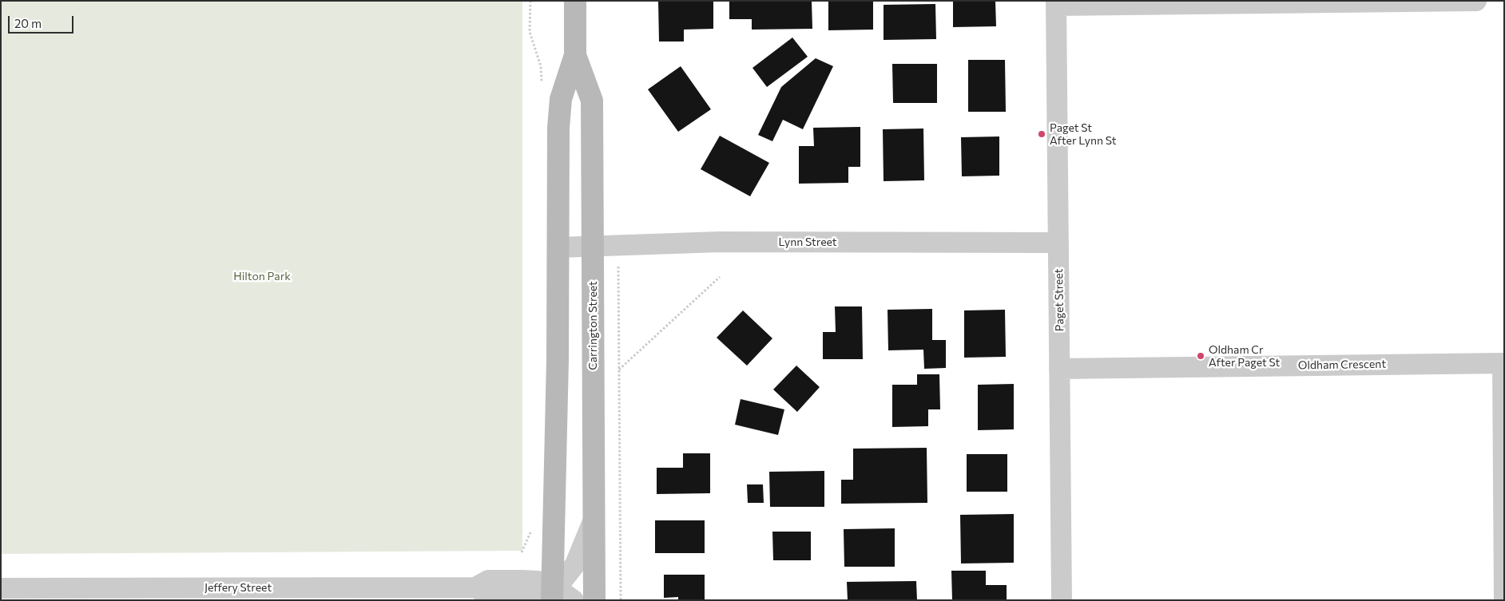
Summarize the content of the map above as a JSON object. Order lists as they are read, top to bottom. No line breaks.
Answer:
{"streets":{"main road":["Carrington Street"],"street":["Lynn Street","Paget Street","Oldham Crescent","Jeffery Street"]},"crossings":[["Lynn Street","Paget Street"],["Lynn Street","Carrington Street"],["Paget Street","Oldham Crescent"],["Carrington Street","Jeffery Street"]],"parks":["Hilton Park"],"places":["Paget St After Lynn St","Oldham Cr After Paget St"],"scale_bar":"20 m"}
